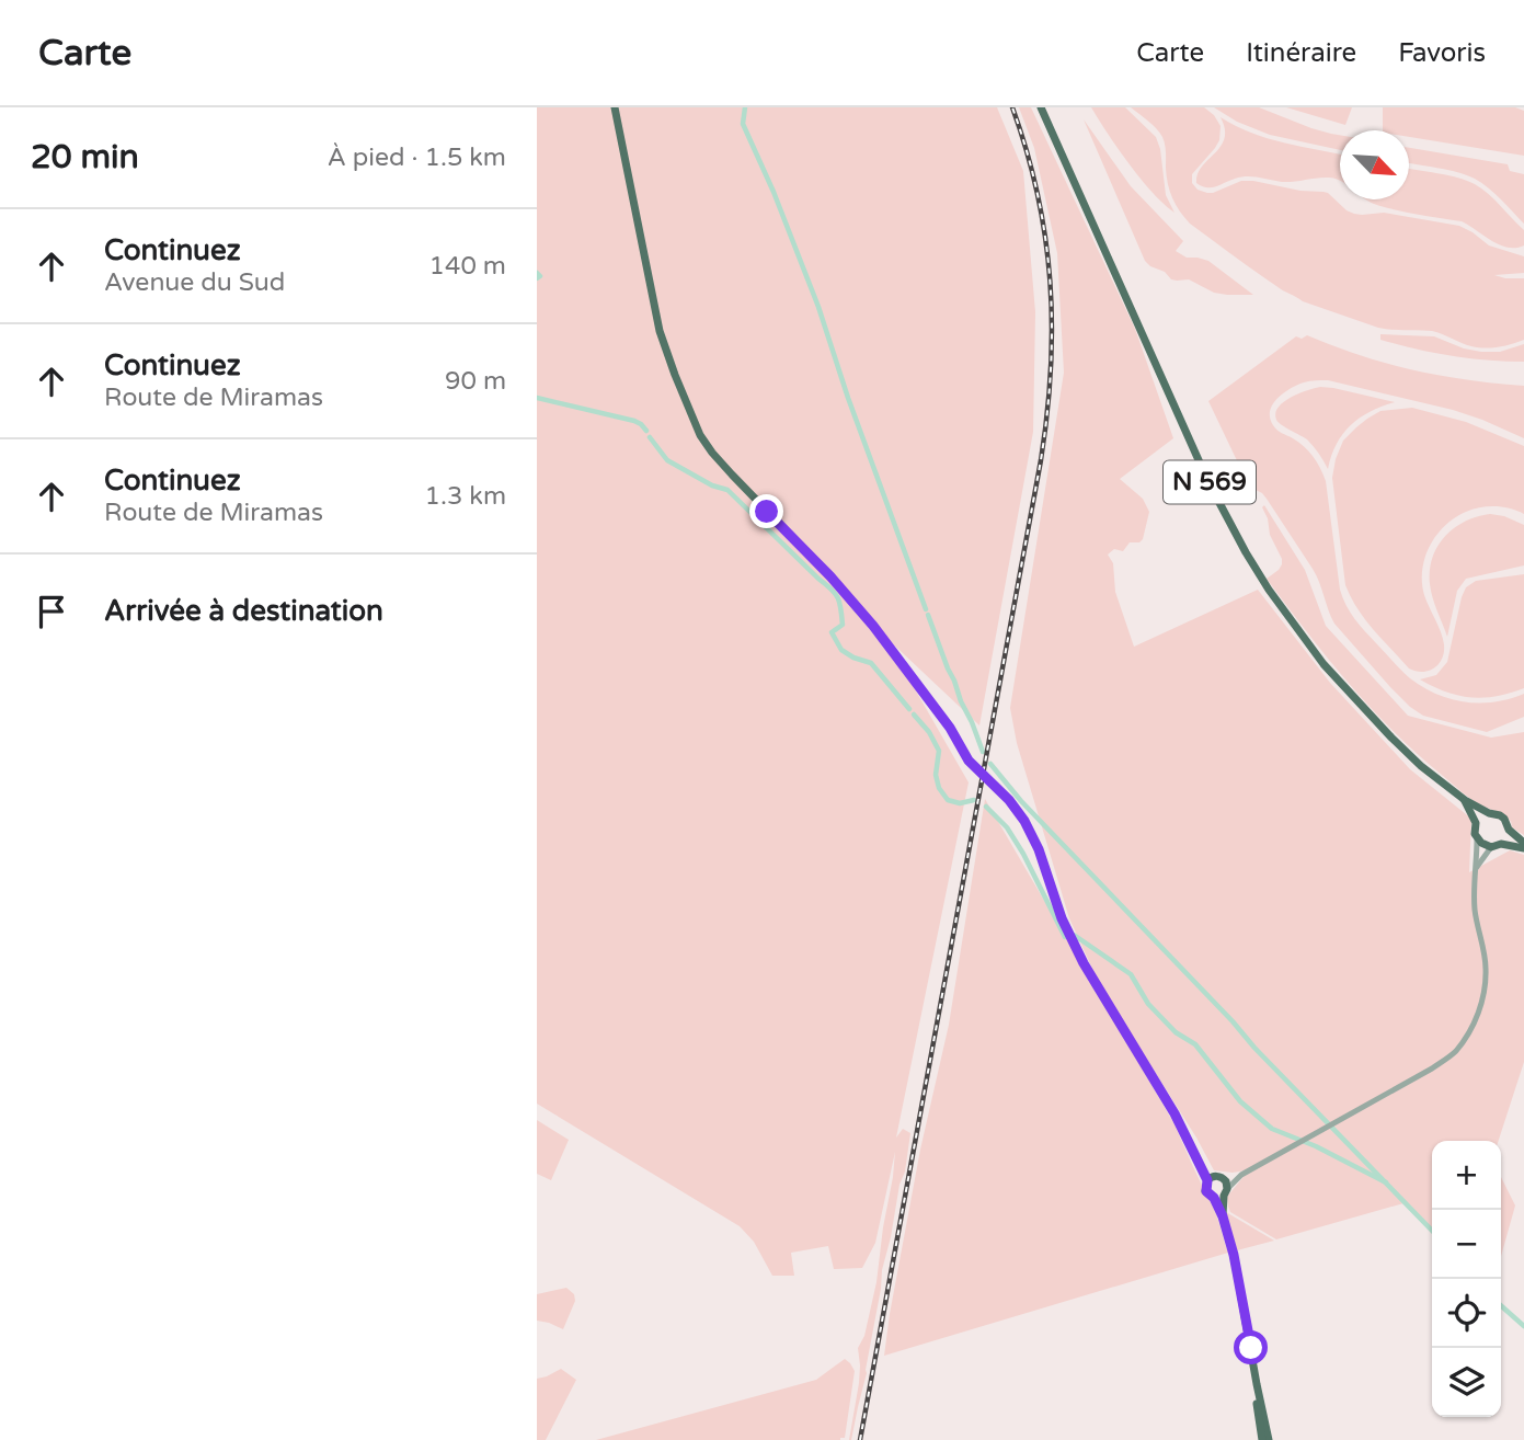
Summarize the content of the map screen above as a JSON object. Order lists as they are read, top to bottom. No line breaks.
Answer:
{"streets":{"main road":["N 569"]},"north":"bottom right","page":{"header":"Carte","nav":["Carte","Itinéraire","Favoris"],"heading":["20 min","À pied · 1.5 km"],"list":[["Continuez","Avenue du Sud","140 m"],["Continuez","Route de Miramas","90 m"],["Continuez","Route de Miramas","1.3 km"],"Arrivée à destination"],"map_buttons":["+","−"]}}
